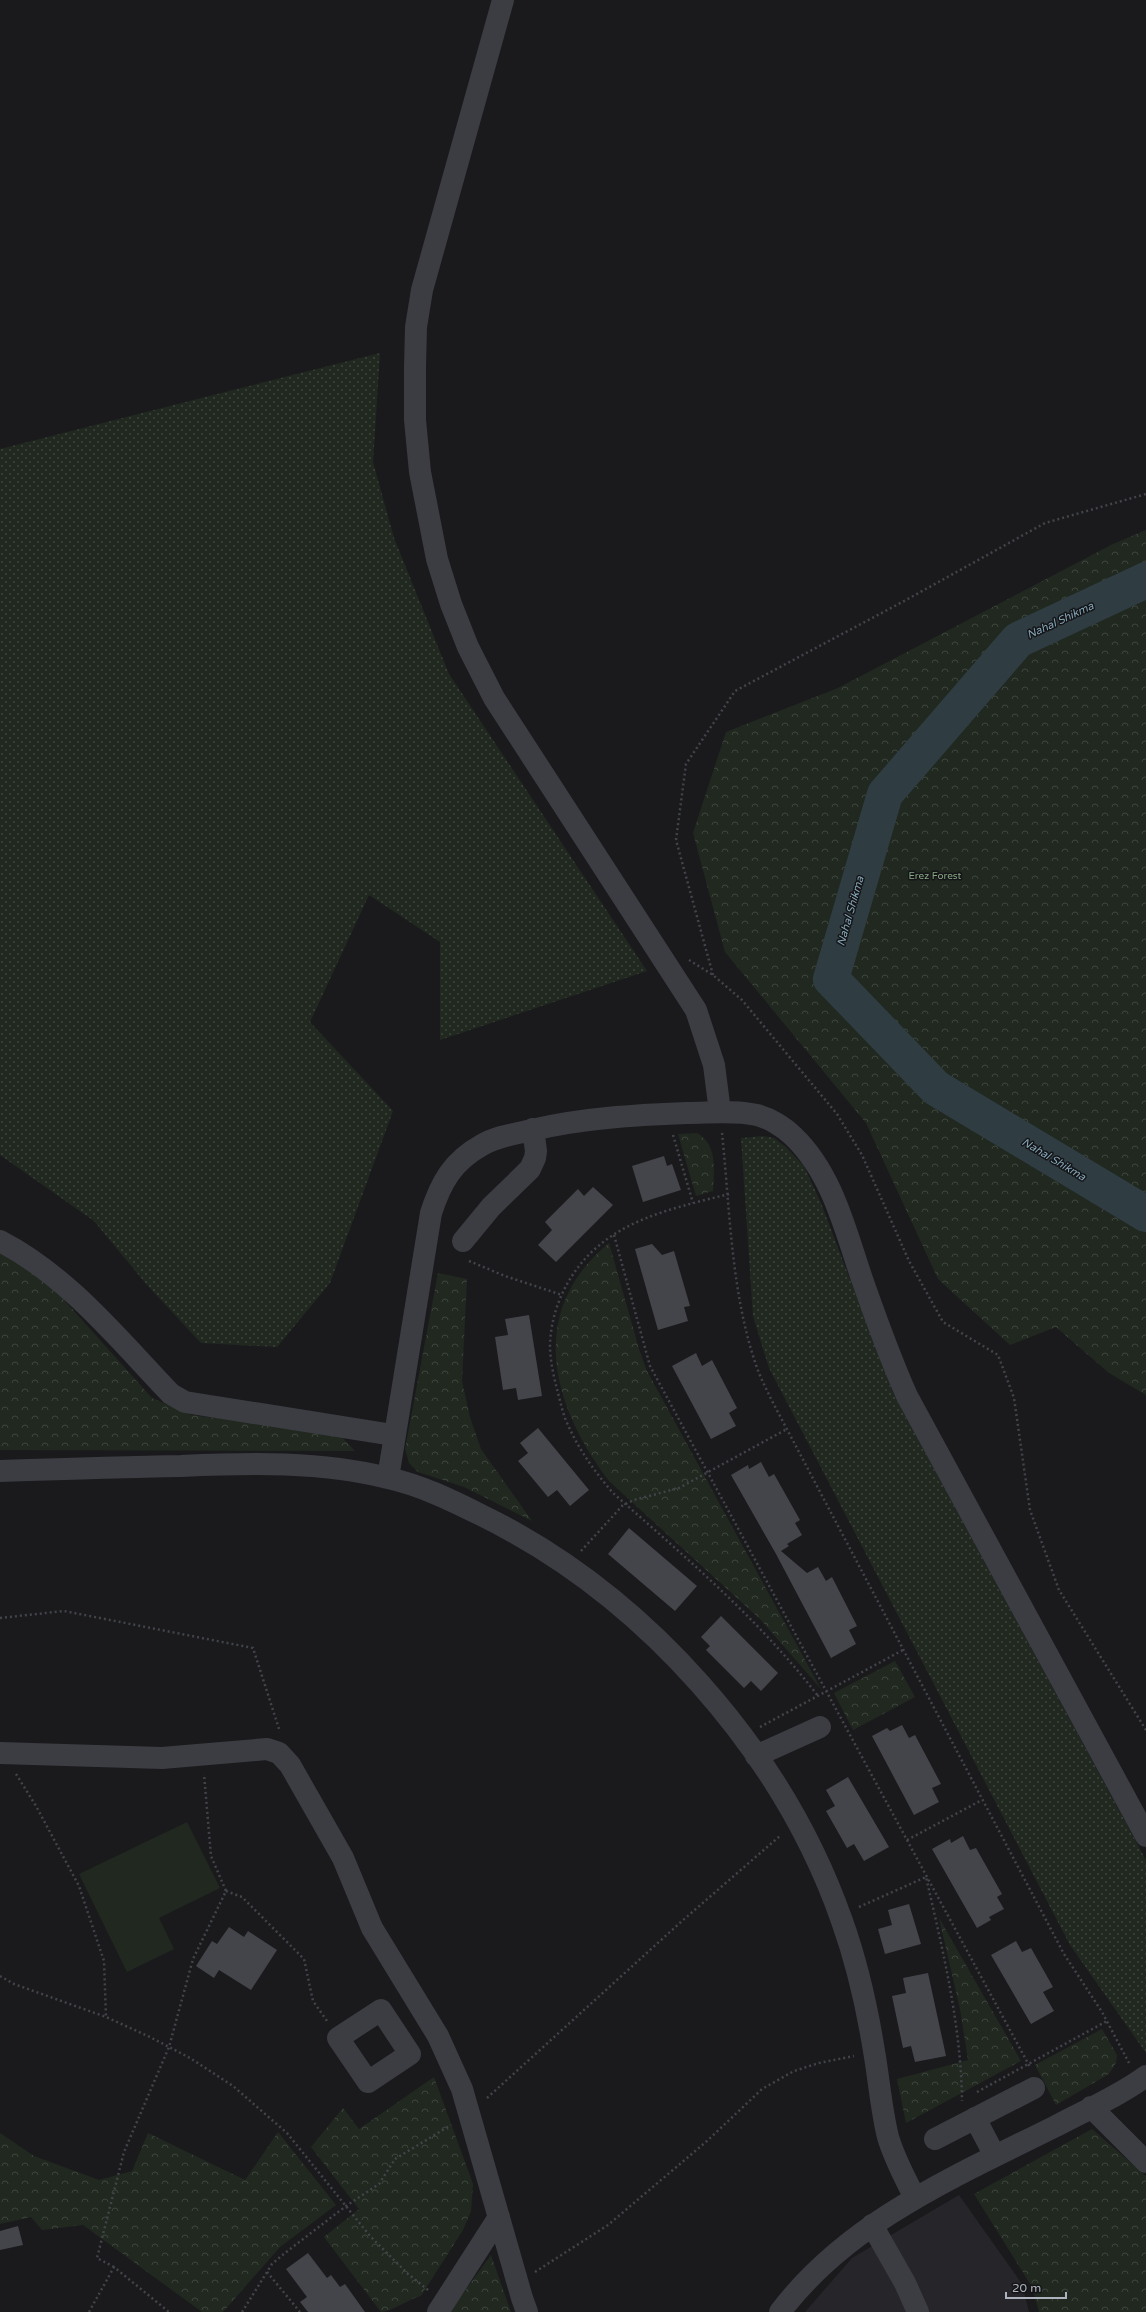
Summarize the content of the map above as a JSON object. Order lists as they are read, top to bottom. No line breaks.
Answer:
{"water":["Nahal Shikma"],"parks":["Erez Forest"],"scale_bar":"20 m"}
